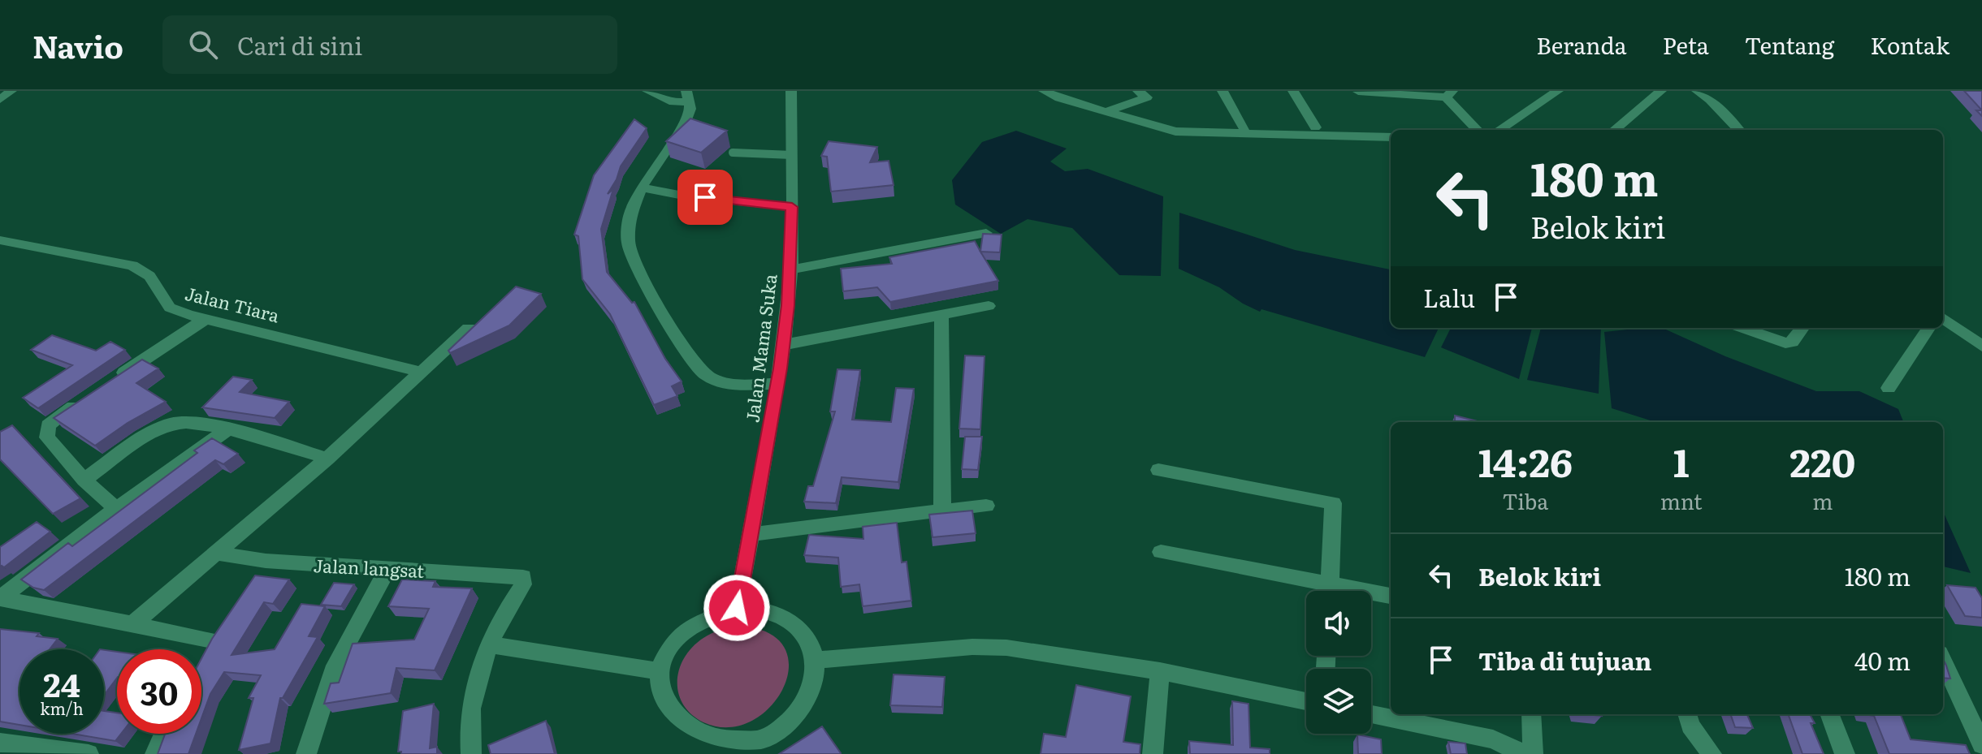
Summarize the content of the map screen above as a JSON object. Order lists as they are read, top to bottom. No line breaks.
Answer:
{"streets":{"street":["Jalan Tiara","Jalan Mama Suka","Jalan langsat"]},"page":{"header":"Navio","search":"Cari di sini","nav":["Beranda","Peta","Tentang","Kontak"],"turn":["180 m","Belok kiri"],"then":"Lalu","eta":["14:26","Tiba","1","mnt","220","m"],"list":[{"name":"Belok kiri","value":"180 m"},{"name":"Tiba di tujuan","value":"40 m"}],"speed":"24 km/h","limit":"30"}}
